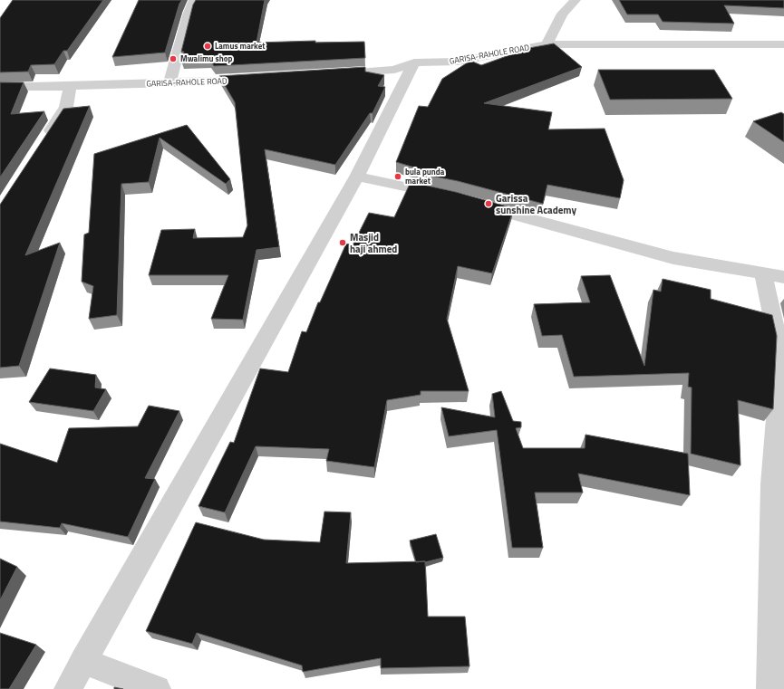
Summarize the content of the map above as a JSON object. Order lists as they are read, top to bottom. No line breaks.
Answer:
{"streets":{"street":["GARISA-RAHOLE ROAD"]},"places":["Lamus market","Mwalimu shop","bula punda market","Garissa sunshine Academy","Masjid haji ahmed"]}
